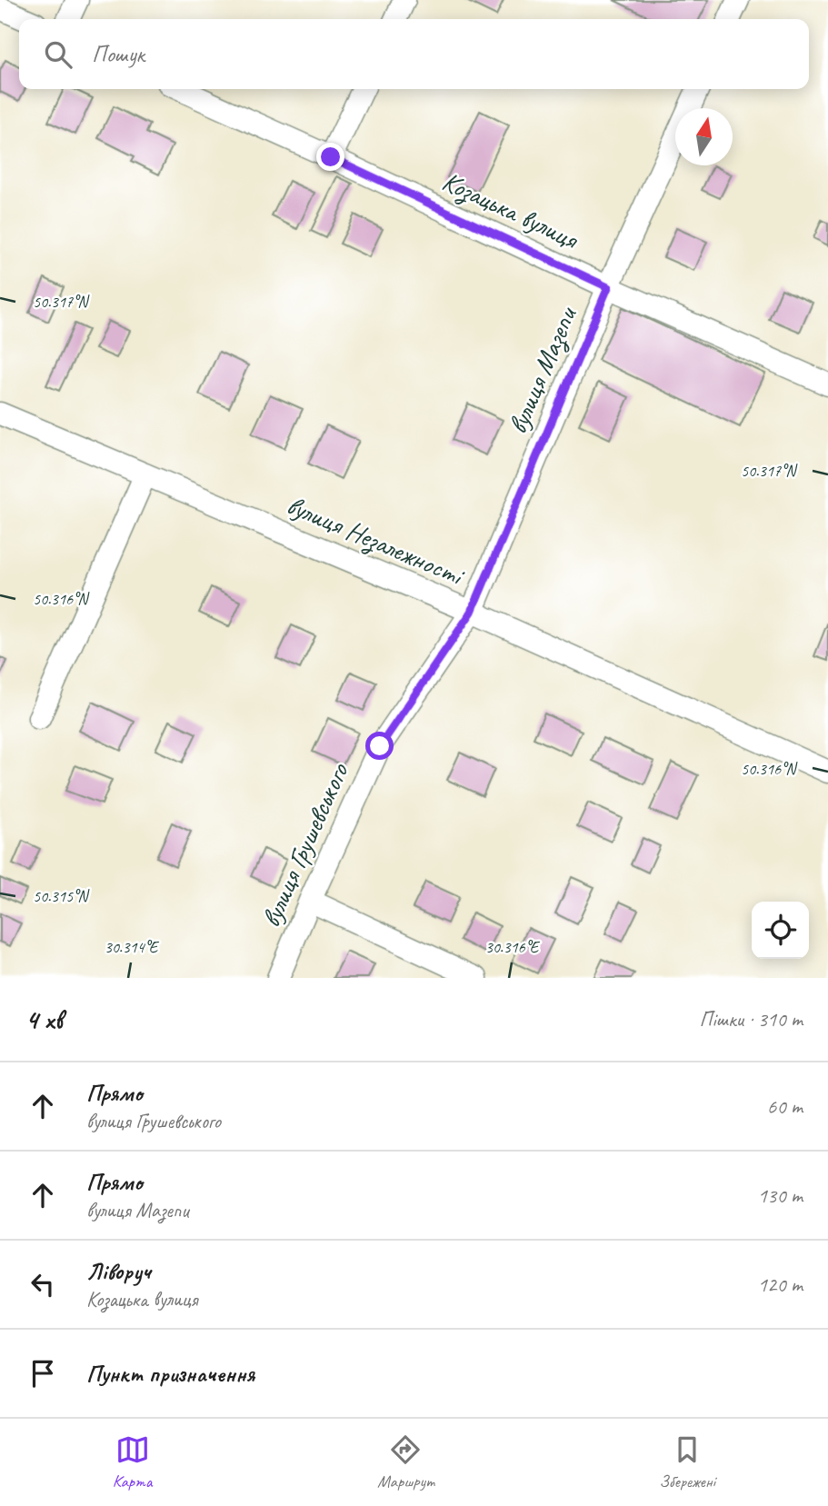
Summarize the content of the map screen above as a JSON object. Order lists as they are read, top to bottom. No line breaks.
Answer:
{"streets":{"street":["Козацька вулиця","вулиця Мазепи","вулиця Незалежності","вулиця Грушевського"]},"crossings":[["Козацька вулиця","вулиця Мазепи"],["вулиця Мазепи","вулиця Незалежності"],["вулиця Мазепи","вулиця Грушевського"],["вулиця Незалежності","вулиця Грушевського"]],"north":"top","page":{"search":"Пошук","heading":["4 хв","Пішки · 310 m"],"list":[["Прямо","вулиця Грушевського","60 m"],["Прямо","вулиця Мазепи","130 m"],["Ліворуч","Козацька вулиця","120 m"],"Пункт призначення"],"nav":["Карта","Маршрут","Збережені"]},"coordinates":["50.317°N","50.316°N","50.315°N","30.314°E","30.316°E"]}
